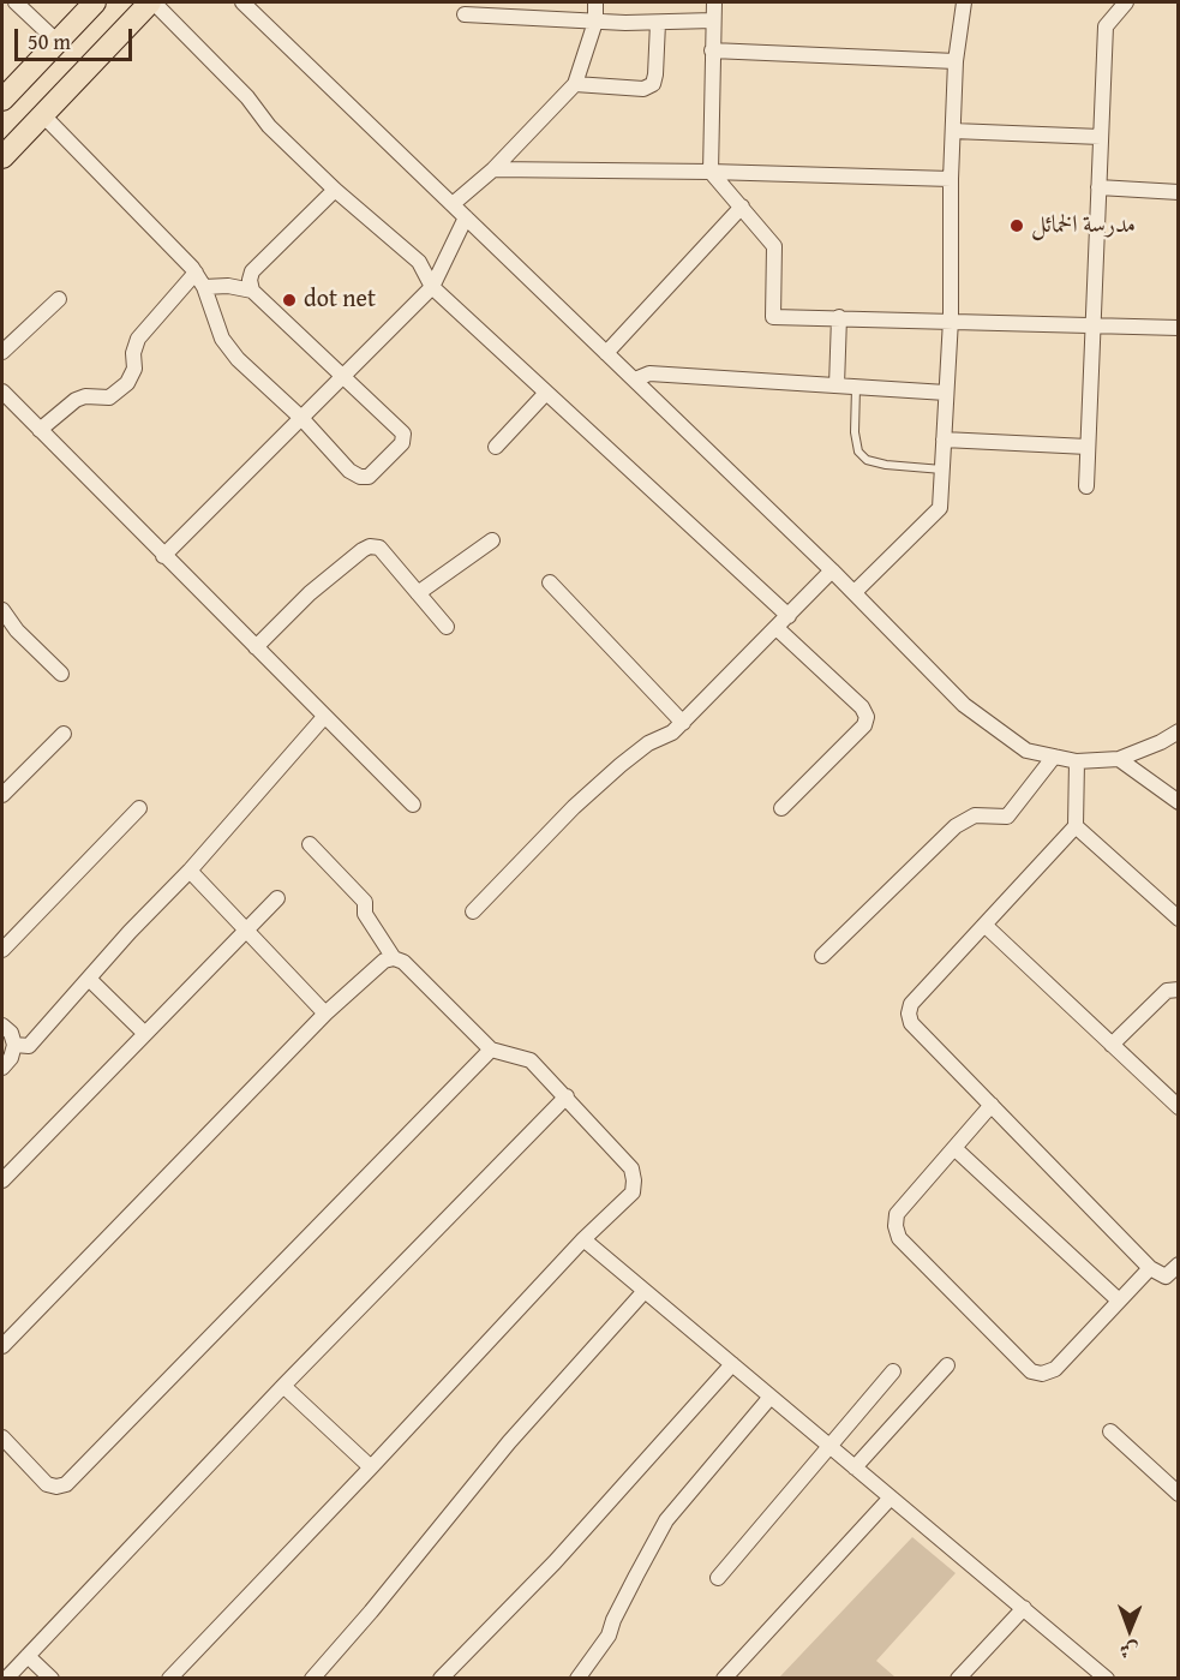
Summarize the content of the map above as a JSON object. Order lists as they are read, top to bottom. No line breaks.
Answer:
{"places":["مدرسة الخمائل","dot net"],"scale_bar":"50 m","north":"bottom"}
